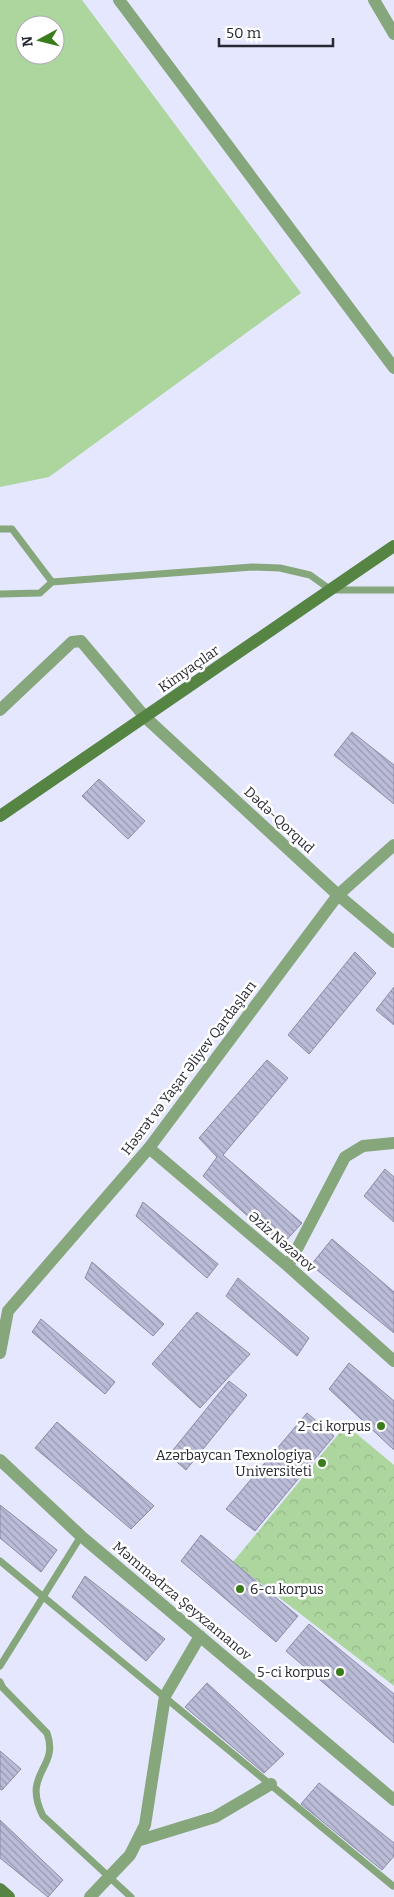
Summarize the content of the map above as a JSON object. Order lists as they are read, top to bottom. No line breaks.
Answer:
{"streets":{"street":["Kimyaçılar","Dədə-Qorqud","Həsrət və Yaşar Əliyev Qardaşları","Əziz Nəzərov","Məmmədrza Şeyxzamanov"]},"crossings":[["Kimyaçılar","Dədə-Qorqud"],["Dədə-Qorqud","Həsrət və Yaşar Əliyev Qardaşları"],["Həsrət və Yaşar Əliyev Qardaşları","Əziz Nəzərov"]],"places":["2-ci korpus","Azərbaycan Texnologiya Universiteti","6-cı korpus","5-ci korpus"],"scale_bar":"50 m","north":"left"}
